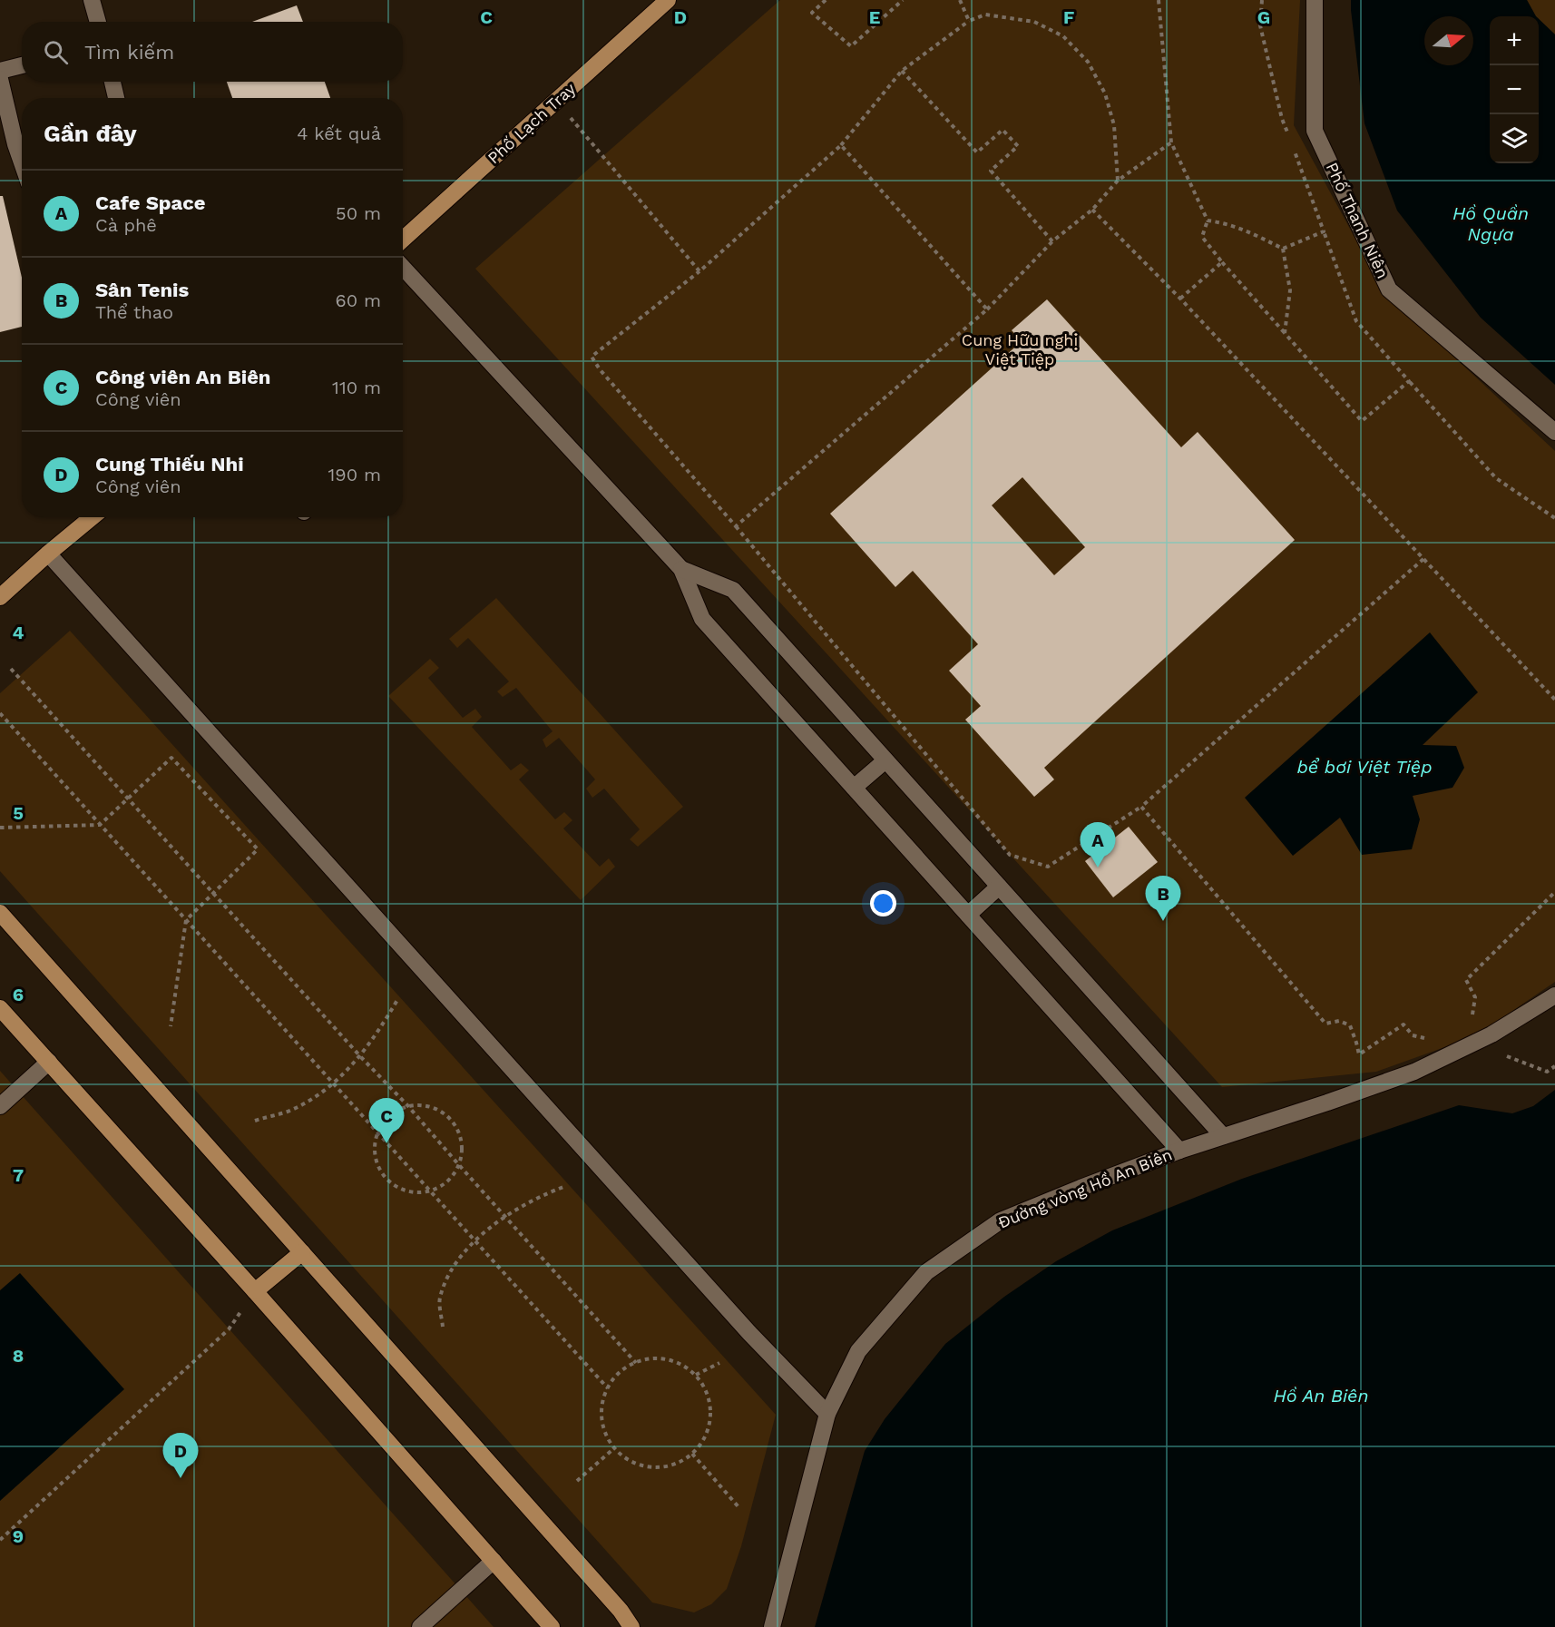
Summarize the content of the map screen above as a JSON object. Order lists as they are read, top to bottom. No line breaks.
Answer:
{"streets":{"main road":["Phố Lạch Tray"],"street":["Phố Thanh Niên","Đường vòng Hồ An Biên"]},"water":["Hồ Quần Ngựa","bể bơi Việt Tiệp","Hồ An Biên"],"parks":["Cung Hữu nghị Việt Tiệp"],"north":"right","page":{"map_buttons":["+","−"],"search":"Tìm kiếm","heading":["Gần đây","4 kết quả"],"list":[{"mark":"A","name":"Cafe Space","note":"Cà phê","value":"50 m"},{"mark":"B","name":"Sân Tenis","note":"Thể thao","value":"60 m"},{"mark":"C","name":"Công viên An Biên","note":"Công viên","value":"110 m"},{"mark":"D","name":"Cung Thiếu Nhi","note":"Công viên","value":"190 m"}],"pins":["A","B","C","D"]},"grid":{"columns":["C","D","E","F","G"],"rows":["4","5","6","7","8","9"]}}
